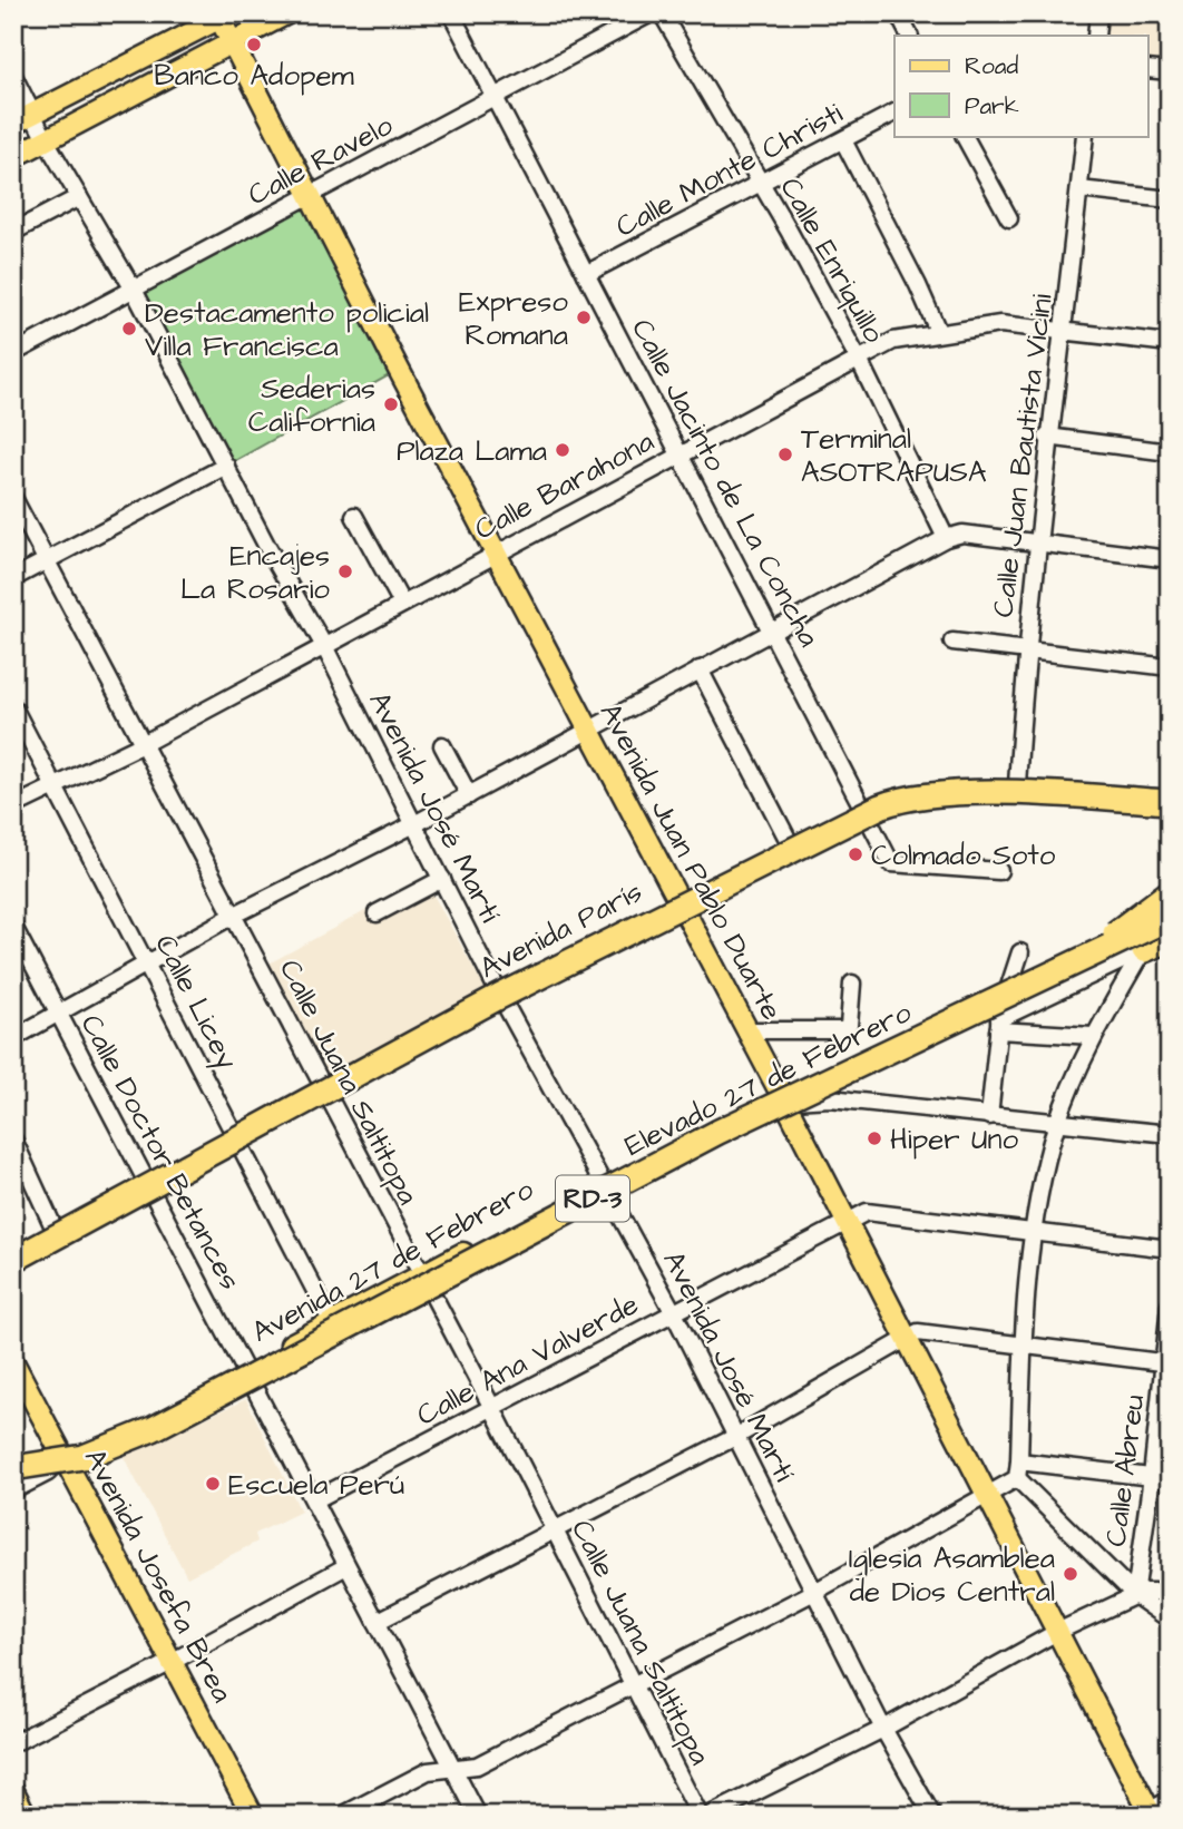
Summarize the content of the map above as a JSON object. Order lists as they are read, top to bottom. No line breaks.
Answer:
{"streets":{"highway":["Elevado 27 de Febrero","RD-3"],"main road":["Avenida Juan Pablo Duarte","Avenida París","Avenida 27 de Febrero","Avenida Josefa Brea"],"street":["Calle Ravelo","Calle Monte Christi","Calle Enriquillo","Calle Juan Bautista Vicini","Calle Jacinto de La Concha","Calle Barahona","Avenida José Martí","Calle Licey","Calle Juana Saltitopa","Calle Doctor Betances","Calle Ana Valverde","Calle Abreu"]},"crossings":[["Calle Ravelo","Calle Enriquillo"],["Calle Ravelo","Calle Jacinto de La Concha"],["Calle Ravelo","Avenida José Martí"],["Calle Ravelo","Avenida Juan Pablo Duarte"],["Calle Monte Christi","Calle Enriquillo"],["Calle Monte Christi","Calle Jacinto de La Concha"],["Calle Enriquillo","Calle Barahona"],["Calle Juan Bautista Vicini","Calle Barahona"],["Calle Juan Bautista Vicini","Avenida París"],["Calle Jacinto de La Concha","Calle Barahona"],["Calle Jacinto de La Concha","Avenida París"],["Calle Barahona","Avenida José Martí"],["Calle Barahona","Avenida Juan Pablo Duarte"],["Calle Barahona","Calle Licey"],["Calle Barahona","Calle Juana Saltitopa"],["Avenida José Martí","Avenida París"],["Avenida José Martí","Avenida 27 de Febrero"],["Avenida José Martí","Calle Ana Valverde"],["Avenida Juan Pablo Duarte","Avenida París"],["Avenida Juan Pablo Duarte","Avenida 27 de Febrero"],["Avenida Juan Pablo Duarte","Calle Ana Valverde"],["Avenida París","Calle Licey"],["Avenida París","Calle Juana Saltitopa"],["Avenida París","Calle Doctor Betances"],["Calle Licey","Avenida 27 de Febrero"],["Calle Juana Saltitopa","Avenida 27 de Febrero"],["Calle Juana Saltitopa","Calle Ana Valverde"],["Calle Doctor Betances","Avenida 27 de Febrero"],["Calle Doctor Betances","Calle Ana Valverde"],["Avenida 27 de Febrero","Avenida Josefa Brea"]],"places":["Banco Adopem","Expreso Romana","Destacamento policial Villa Francisca","Sederias California","Plaza Lama","Terminal ASOTRAPUSA","Encajes La Rosario","Colmado Soto","Hiper Uno","Escuela Perú","Iglesia Asamblea de Dios Central"],"legend":["Road","Park"]}
